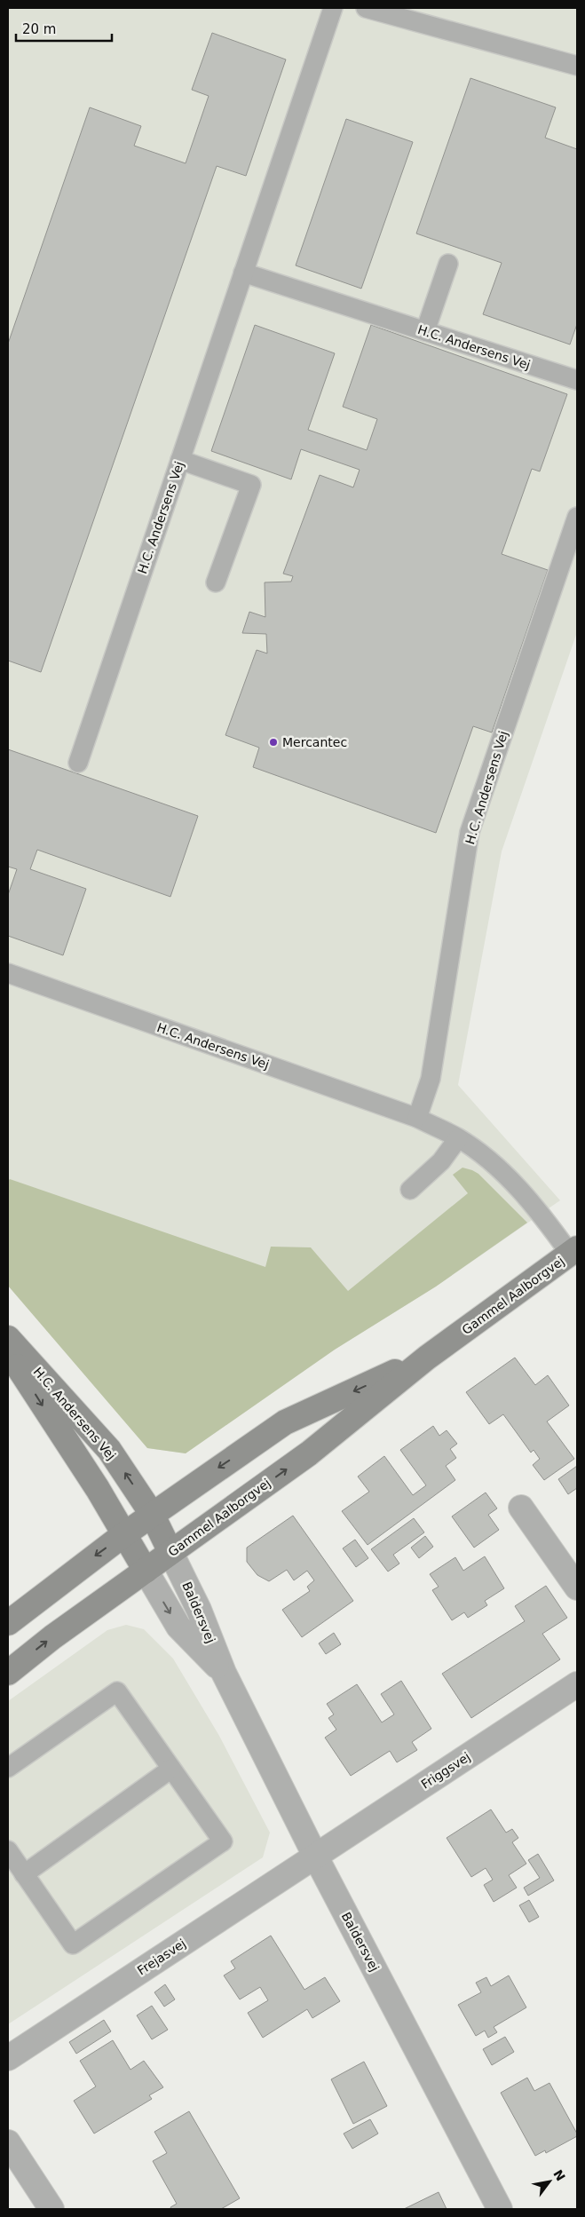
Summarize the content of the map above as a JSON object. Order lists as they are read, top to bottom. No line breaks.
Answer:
{"streets":{"street":["H.C. Andersens Vej","Gammel Aalborgvej","Baldersvej","Friggsvej","Frejasvej"]},"crossings":[["H.C. Andersens Vej","Gammel Aalborgvej"],["H.C. Andersens Vej","Baldersvej"],["Gammel Aalborgvej","Baldersvej"],["Baldersvej","Friggsvej"],["Baldersvej","Frejasvej"],["Friggsvej","Frejasvej"]],"places":["Mercantec"],"scale_bar":"20 m","north":"top right"}
